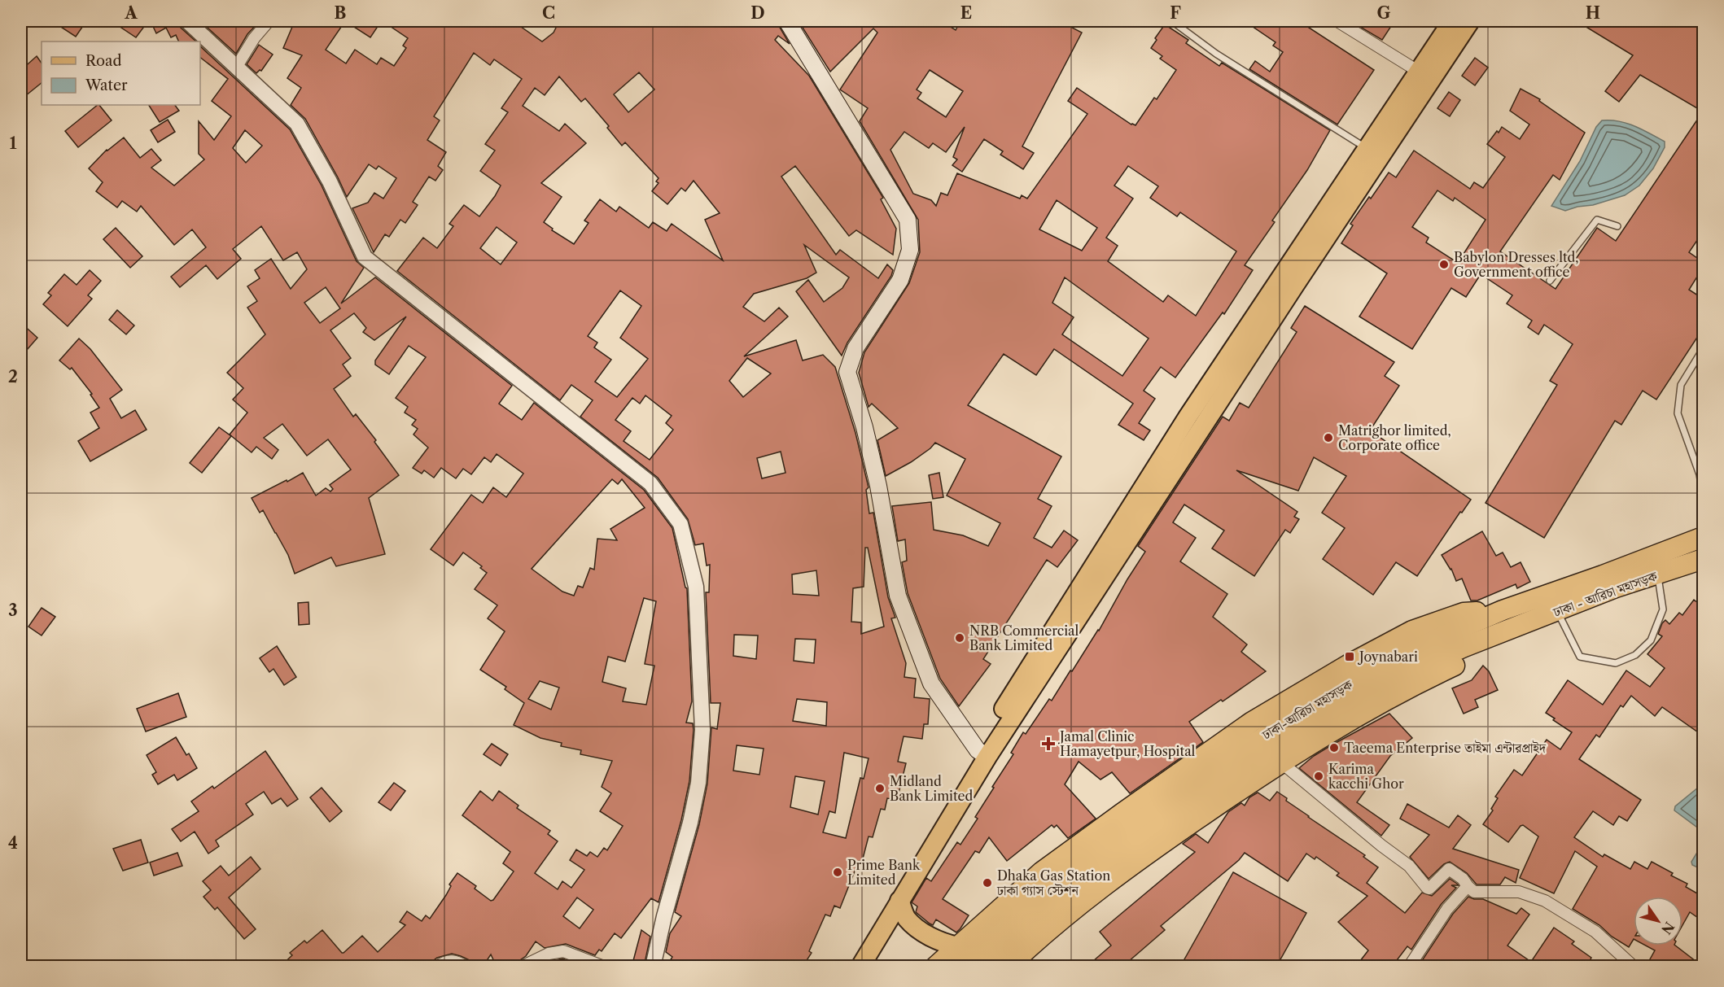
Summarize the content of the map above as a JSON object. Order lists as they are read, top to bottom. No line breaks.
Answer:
{"streets":{"highway":["ঢাকা - আরিচা মহাসড়ক","ঢাকা-আরিচা মহাসড়ক"]},"crossings":[["ঢাকা - আরিচা মহাসড়ক","ঢাকা-আরিচা মহাসড়ক"]],"places":{"other":["Babylon Dresses ltd, Government office","Matrighor limited, Corporate office","NRB Commercial Bank Limited","Taeema Enterprise তাইমা এন্টারপ্রাইদ","Karima kacchi Ghor","Midland Bank Limited","Prime Bank Limited","Dhaka Gas Station ঢাকা গ্যাস স্টেশন"],"transit":["Joynabari"],"health":["Jamal Clinic Hamayetpur, Hospital"]},"legend":["Road","Water"],"north":"bottom right","grid":{"columns":["A","B","C","D","E","F","G","H"],"rows":["1","2","3","4"]}}
